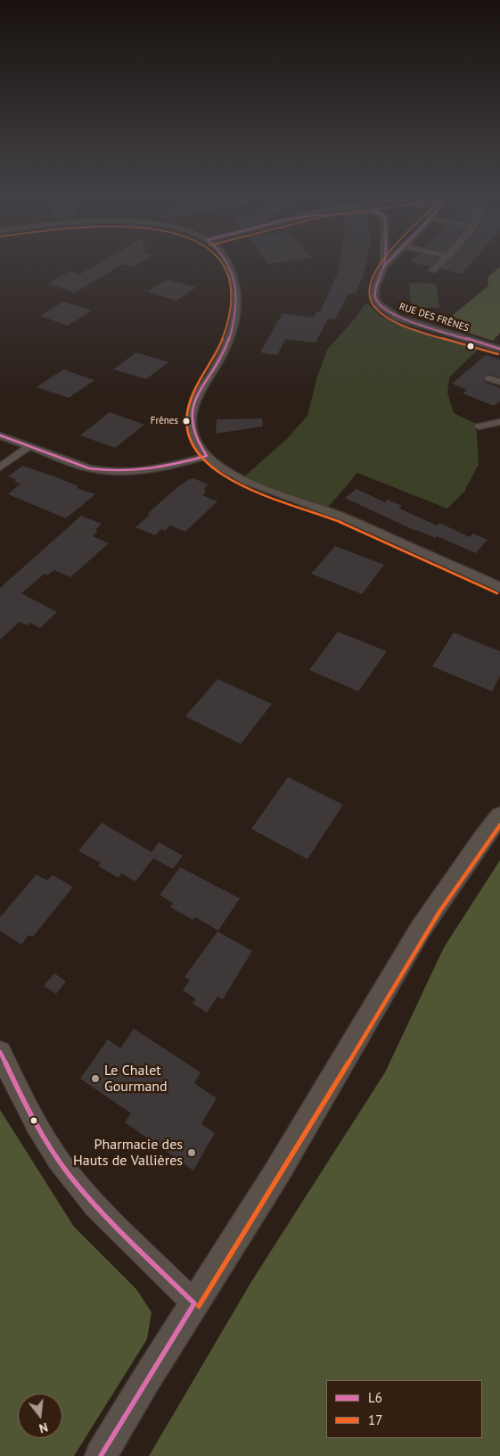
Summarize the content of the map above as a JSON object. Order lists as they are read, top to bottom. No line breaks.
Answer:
{"streets":{"street":["RUE DES FRÊNES"]},"places":["Frênes","Le Chalet Gourmand","Pharmacie des Hauts de Vallières"],"lines":["transit line L6","transit line 17"],"legend":["L6","17"],"north":"bottom"}
